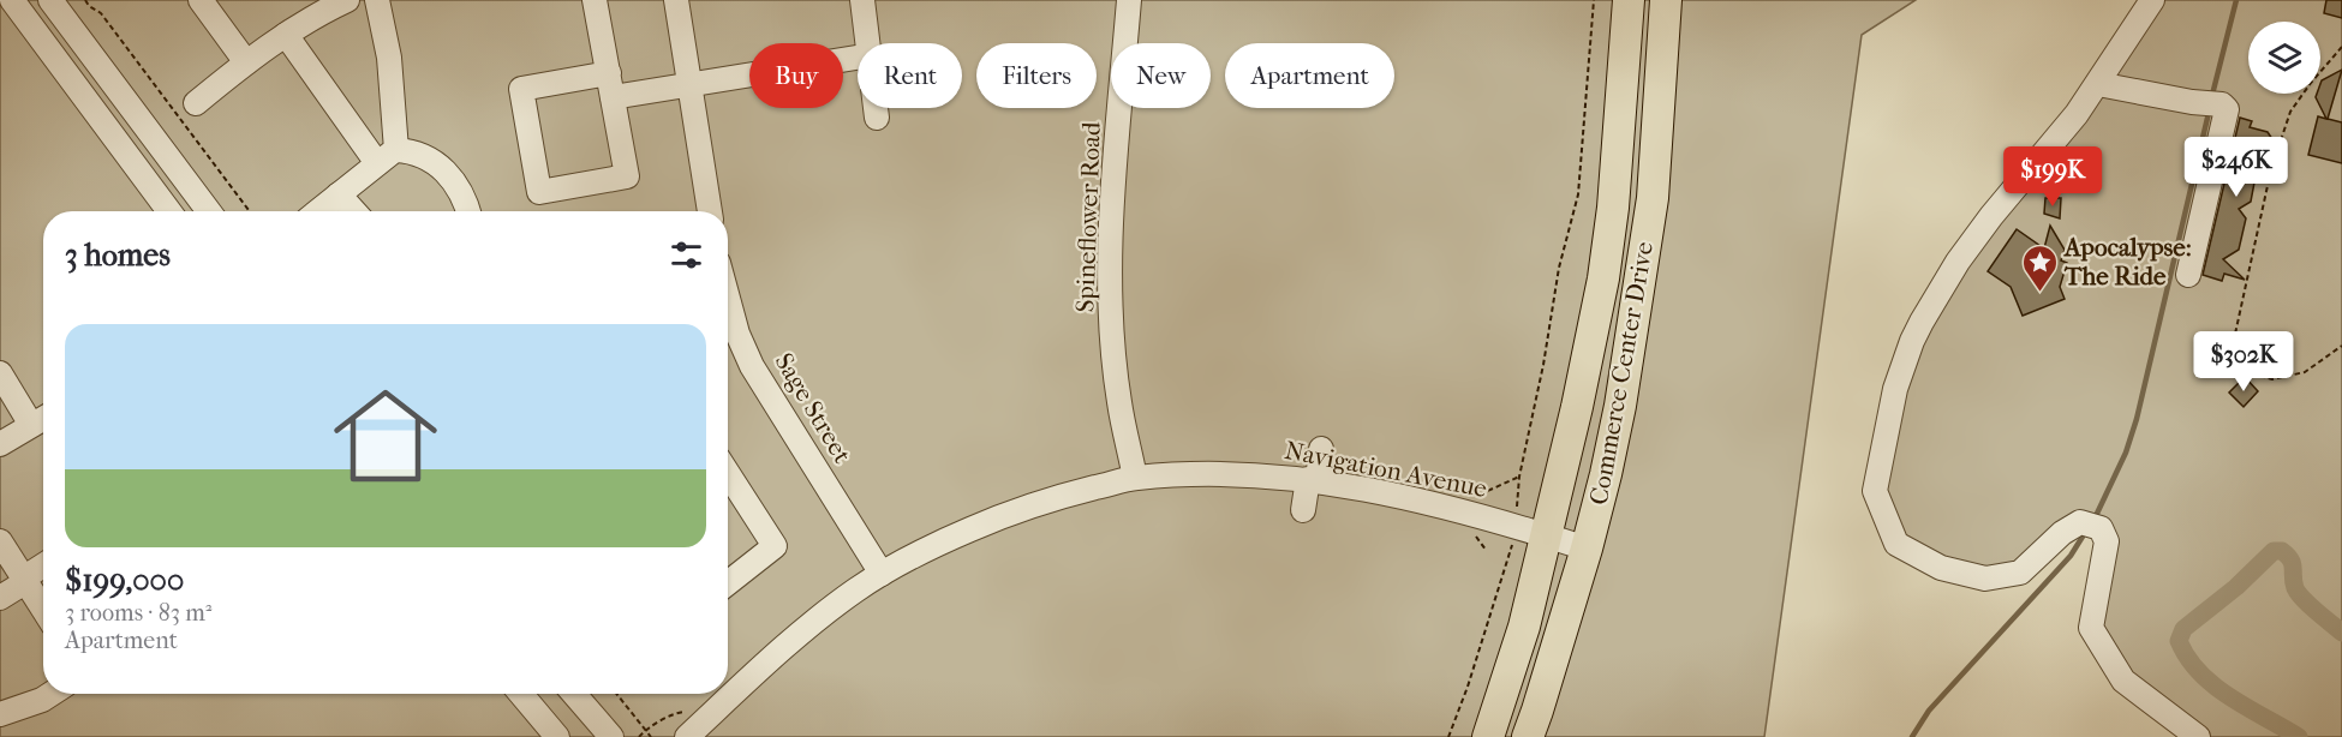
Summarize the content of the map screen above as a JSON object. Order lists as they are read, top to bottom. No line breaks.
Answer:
{"streets":{"main road":["Commerce Center Drive"],"street":["Spineflower Road","Sage Street","Navigation Avenue"]},"crossings":[["Spineflower Road","Navigation Avenue"],["Commerce Center Drive","Navigation Avenue"],["Sage Street","Navigation Avenue"]],"places":{"place":["Apocalypse: The Ride"]},"page":{"chip":["Buy","Rent","Filters","New","Apartment"],"price":["$246K","$199K","$302K"],"heading":"3 homes","list":[{"name":"$199,000","note":"3 rooms · 83 m² · Apartment"}]}}
